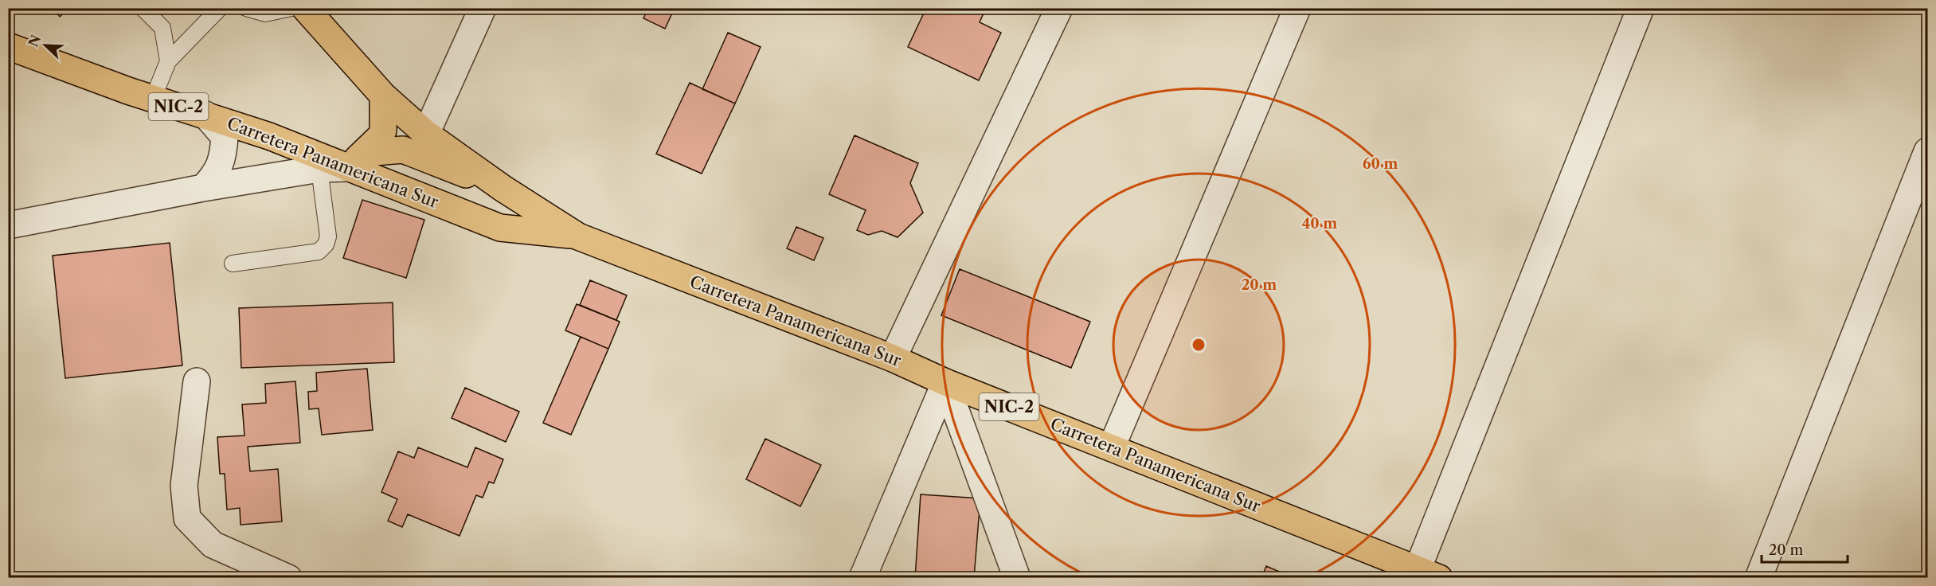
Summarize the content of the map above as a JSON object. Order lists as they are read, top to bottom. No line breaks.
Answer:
{"streets":{"highway":["NIC-2","Carretera Panamericana Sur"]},"scale_bar":"20 m","north":"top left","rings":["60 m","40 m","20 m"]}
